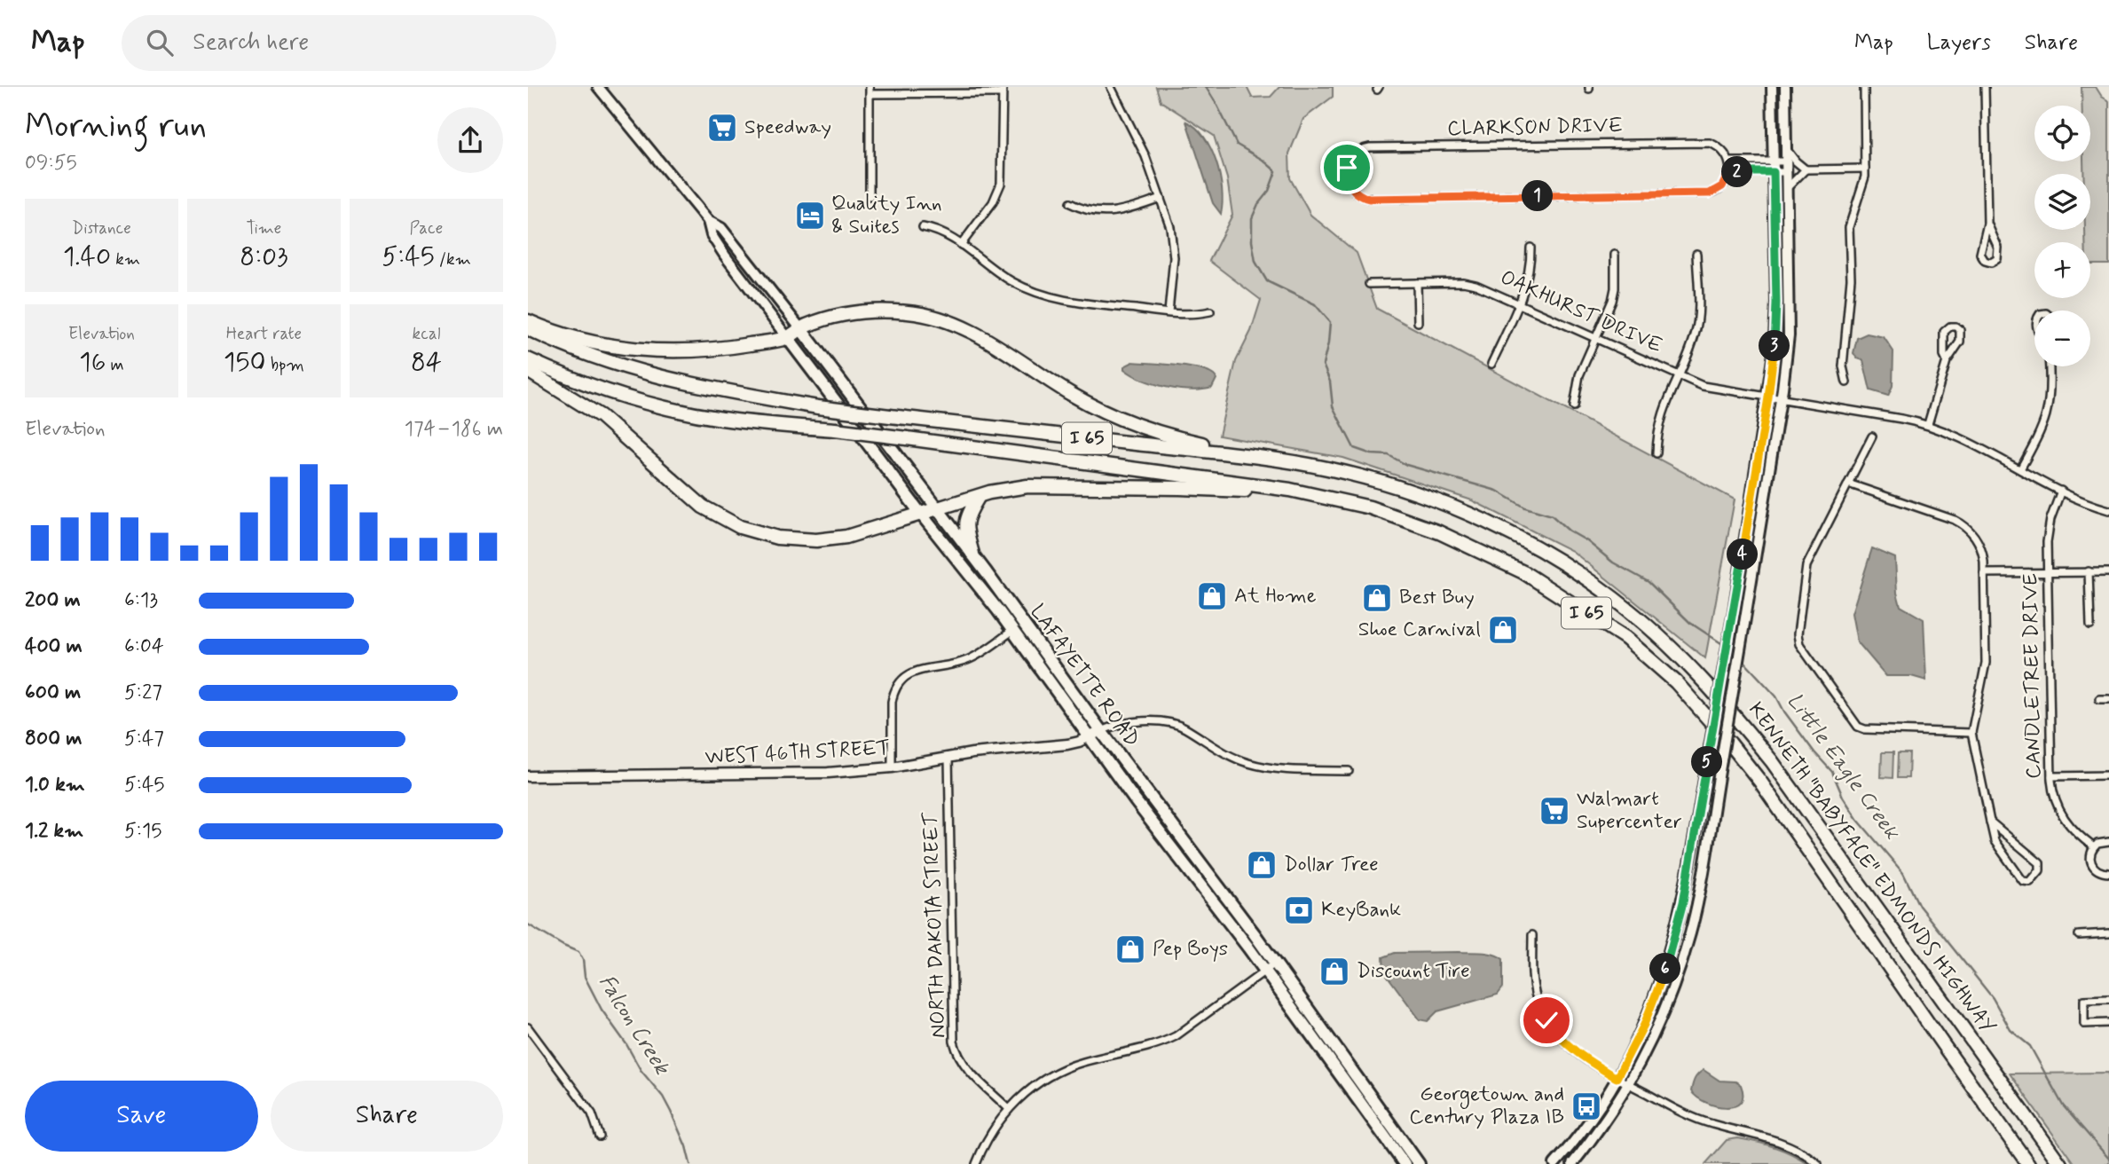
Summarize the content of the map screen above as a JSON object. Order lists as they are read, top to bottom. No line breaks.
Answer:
{"streets":{"highway":["I 65","KENNETH \"BABYFACE\" EDMONDS HIGHWAY"],"main road":["LAFAYETTE ROAD"],"street":["CLARKSON DRIVE","OAKHURST DRIVE","CANDLETREE DRIVE","WEST 46TH STREET","NORTH DAKOTA STREET"]},"crossings":[["OAKHURST DRIVE","CANDLETREE DRIVE"],["LAFAYETTE ROAD","WEST 46TH STREET"],["WEST 46TH STREET","NORTH DAKOTA STREET"]],"water":["Little Eagle Creek","Falcon Creek"],"places":{"supermarket":["Speedway","Walmart Supercenter"],"hotel":["Quality Inn & Suites"],"shop":["At Home","Best Buy","Shoe Carnival","Dollar Tree","Pep Boys","Discount Tire"],"bank":["KeyBank"],"bus stop":["Georgetown and Century Plaza IB"]},"page":{"header":"Map","search":"Search here","nav":["Map","Layers","Share"],"heading":["Morning run","09:55"],"map_buttons":["+","−"],"pins":["2","1","3","4","5","6"],"stats":[["Distance","1.40 km"],["Time","8:03"],["Pace","5:45 /km"],["Elevation","16 m"],["Heart rate","150 bpm"],["kcal","84"]],"chart":["Elevation","174–186 m"],"list":[{"name":"200 m","note":"6:13"},{"name":"400 m","note":"6:04"},{"name":"600 m","note":"5:27"},{"name":"800 m","note":"5:47"},{"name":"1.0 km","note":"5:45"},{"name":"1.2 km","note":"5:15"}],"buttons":["Save","Share"]}}
